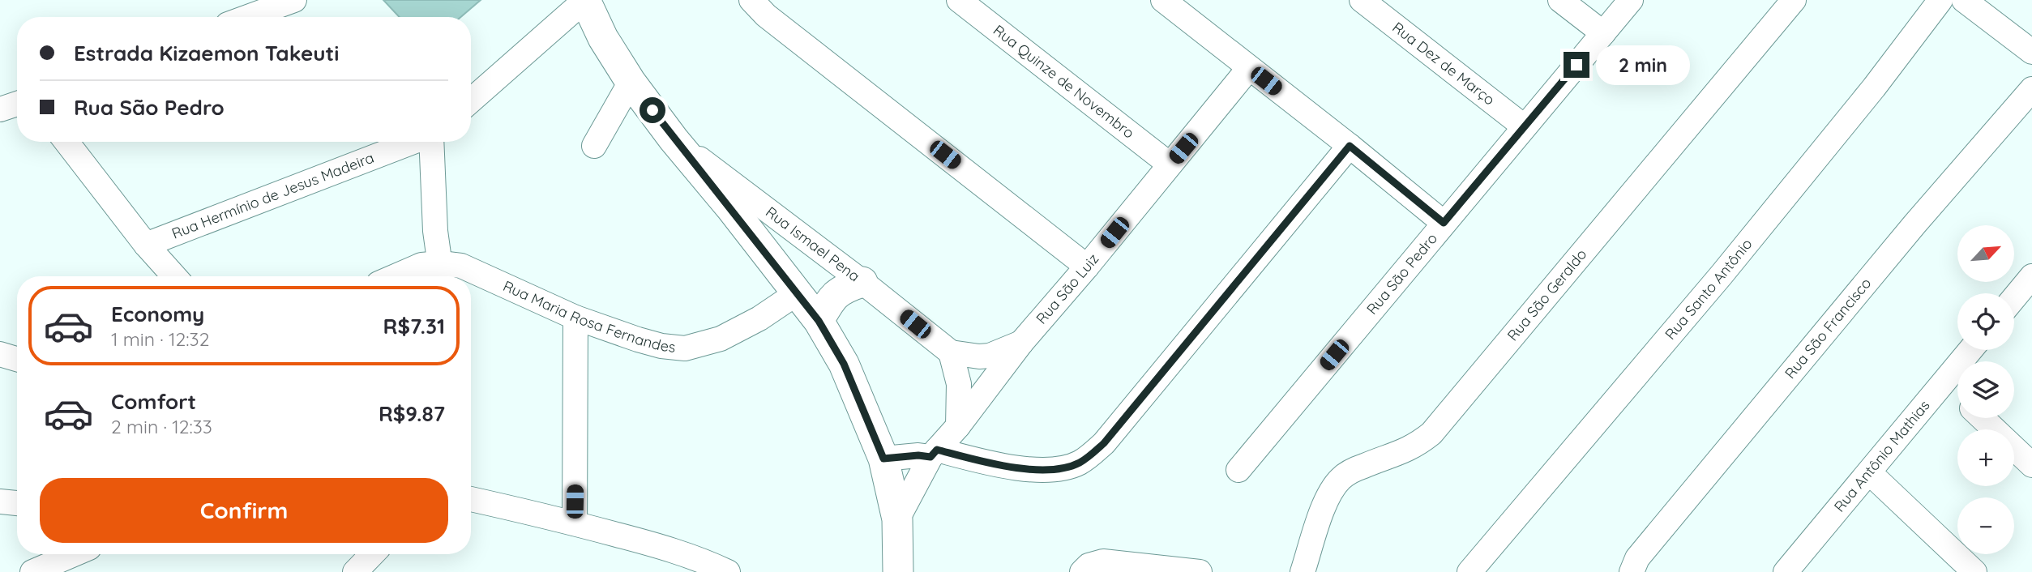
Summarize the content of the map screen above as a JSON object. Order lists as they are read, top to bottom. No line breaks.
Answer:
{"streets":{"street":["Rua Dez de Março","Rua Quinze de Novembro","Rua Hermínio de Jesus Madeira","Rua Ismael Pena","Rua São Pedro","Rua São Luiz","Rua Santo Antônio","Rua São Geraldo","Rua Maria Rosa Fernandes","Rua São Francisco","Rua Antônio Mathias"]},"crossings":[["Rua Dez de Março","Rua São Pedro"],["Rua Quinze de Novembro","Rua São Luiz"]],"north":"top right","page":{"banner":["Estrada Kizaemon Takeuti","Rua São Pedro"],"bubble":"2 min","map_buttons":["+","−"],"list":[{"name":"Economy","note":"1 min · 12:32","value":"R$7.31"},{"name":"Comfort","note":"2 min · 12:33","value":"R$9.87"}],"buttons":"Confirm"}}
